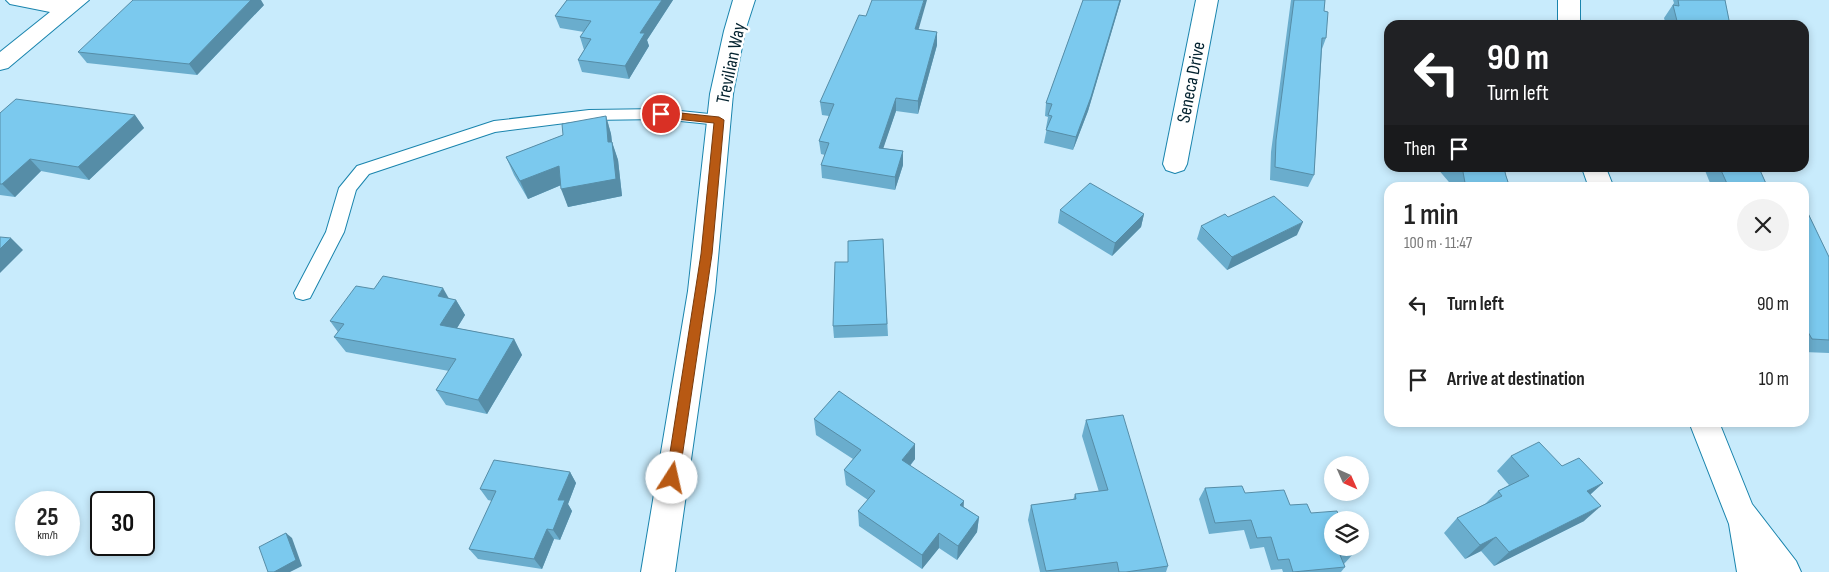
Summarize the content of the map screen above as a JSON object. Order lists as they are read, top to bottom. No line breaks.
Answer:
{"streets":{"street":["Trevilian Way","Seneca Drive"]},"north":"bottom right","page":{"turn":["90 m","Turn left"],"then":"Then","heading":["1 min","100 m · 11:47"],"list":[{"name":"Turn left","value":"90 m"},{"name":"Arrive at destination","value":"10 m"}],"speed":"25 km/h","limit":"30"}}
